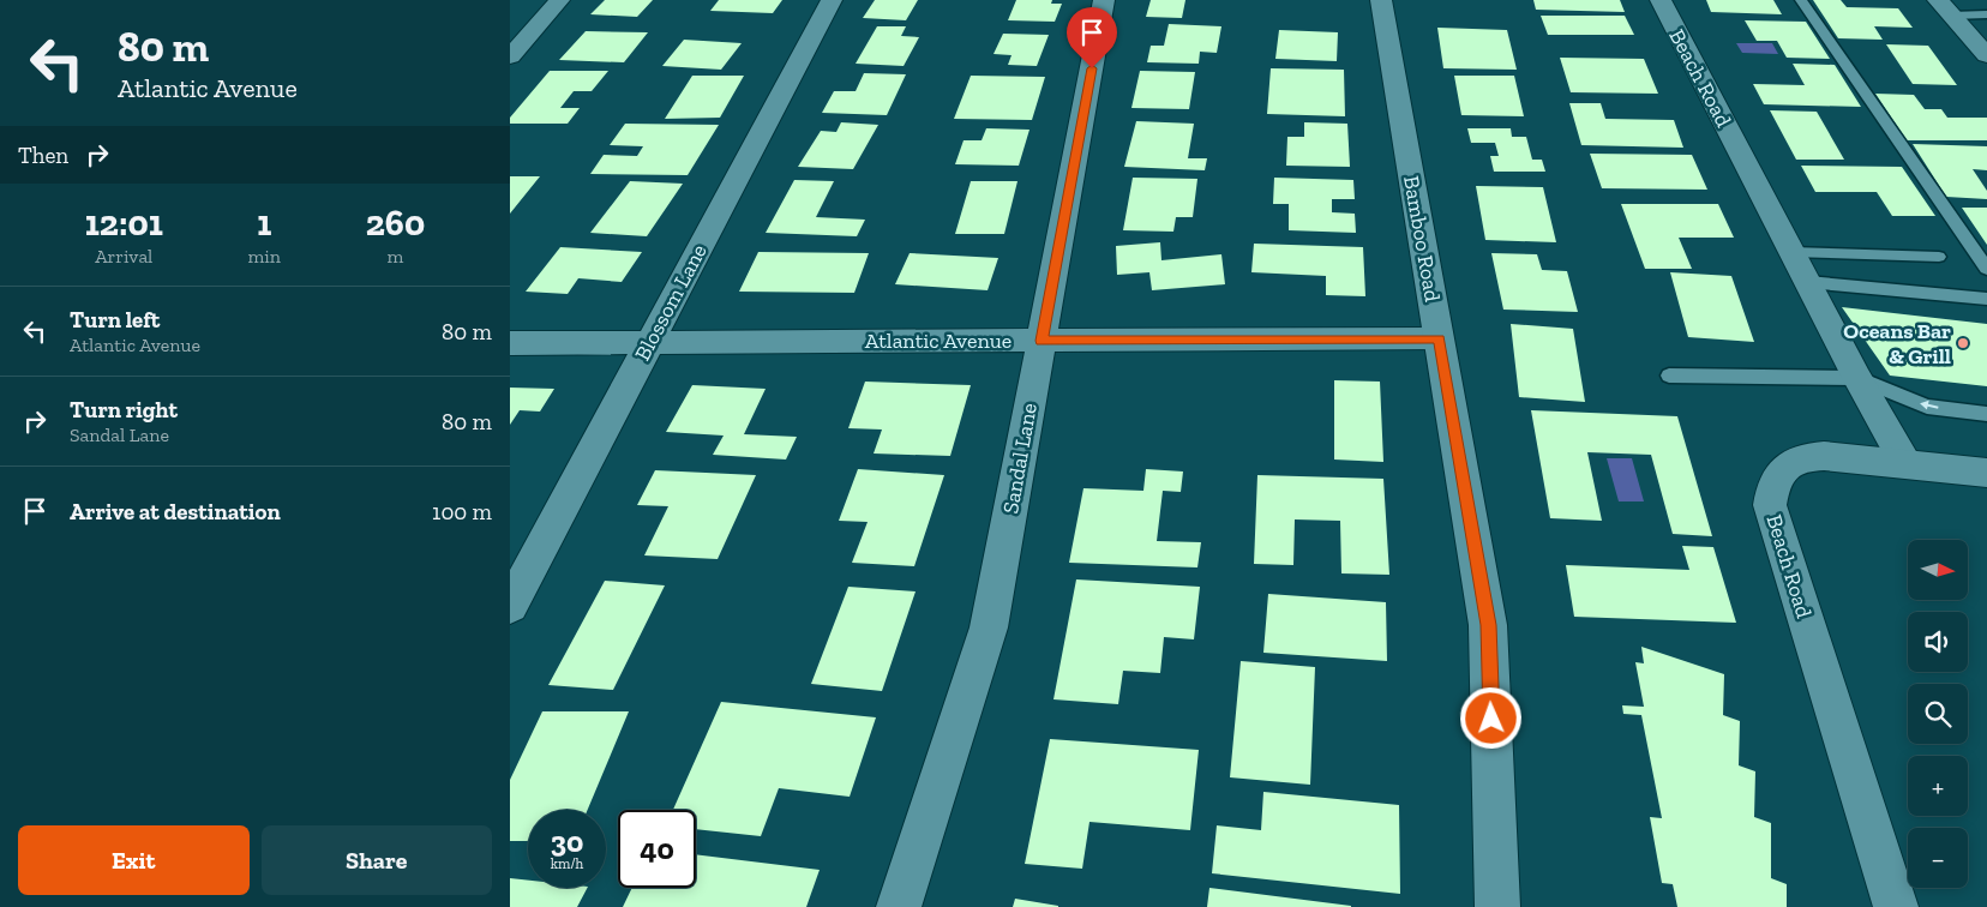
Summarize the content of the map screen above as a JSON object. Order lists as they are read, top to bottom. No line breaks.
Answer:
{"streets":{"street":["Beach Road","Bamboo Road","Blossom Lane","Atlantic Avenue","Sandal Lane"]},"crossings":[["Bamboo Road","Atlantic Avenue"],["Blossom Lane","Atlantic Avenue"],["Atlantic Avenue","Sandal Lane"]],"places":["Oceans Bar & Grill"],"north":"right","page":{"turn":["80 m","Atlantic Avenue"],"then":"Then","eta":["12:01","Arrival","1","min","260","m"],"list":[{"name":"Turn left","note":"Atlantic Avenue","value":"80 m"},{"name":"Turn right","note":"Sandal Lane","value":"80 m"},{"name":"Arrive at destination","value":"100 m"}],"map_buttons":["+","−"],"speed":"30 km/h","limit":"40","buttons":["Exit","Share"]}}
